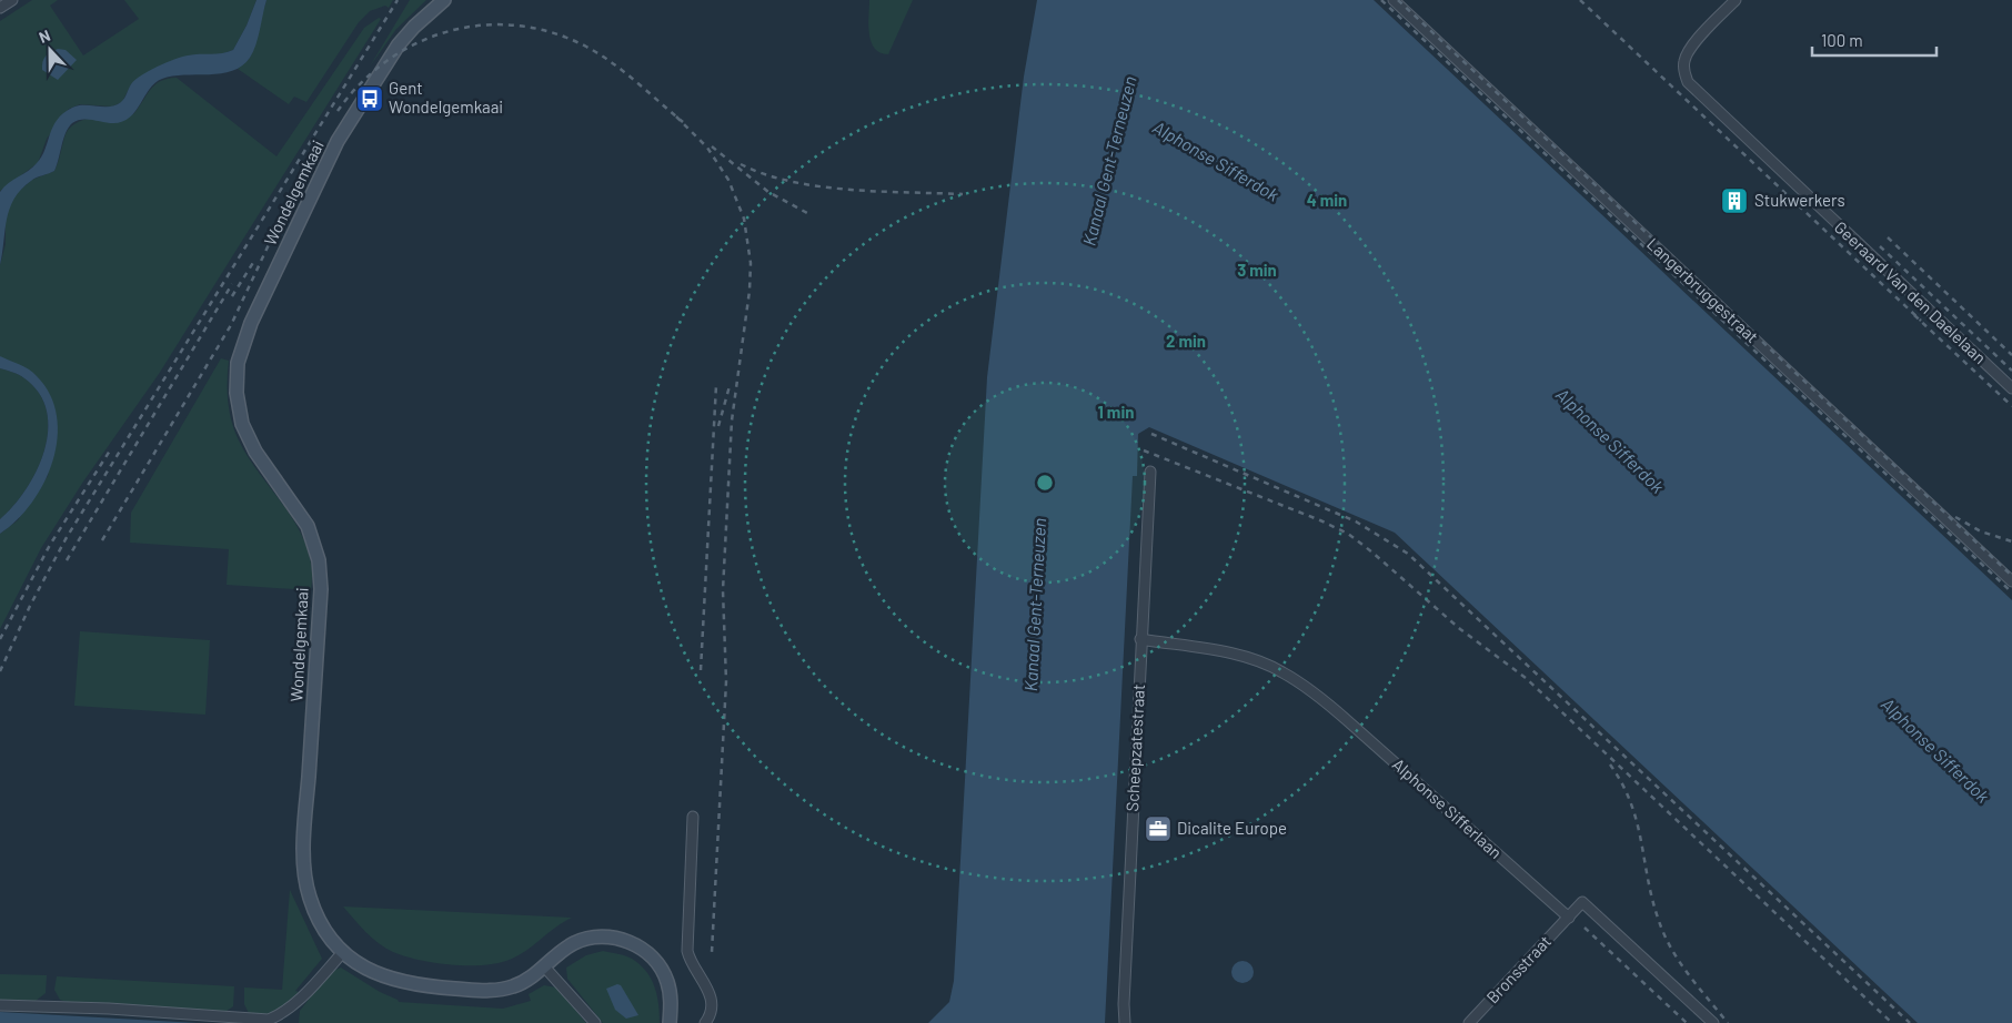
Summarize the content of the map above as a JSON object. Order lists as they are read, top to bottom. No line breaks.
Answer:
{"streets":{"main road":["Wondelgemkaai"],"street":["Langerbruggestraat","Geeraard Van den Daelelaan","Scheepzatestraat","Alphonse Sifferlaan","Bronsstraat"]},"crossings":[["Scheepzatestraat","Alphonse Sifferlaan"],["Alphonse Sifferlaan","Bronsstraat"]],"water":["Kanaal Gent-Terneuzen","Alphonse Sifferdok"],"places":{"bus stop":["Gent Wondelgemkaai"],"building":["Stukwerkers"],"office":["Dicalite Europe"]},"scale_bar":"100 m","north":"top","rings":["4 min","3 min","2 min","1 min"]}
